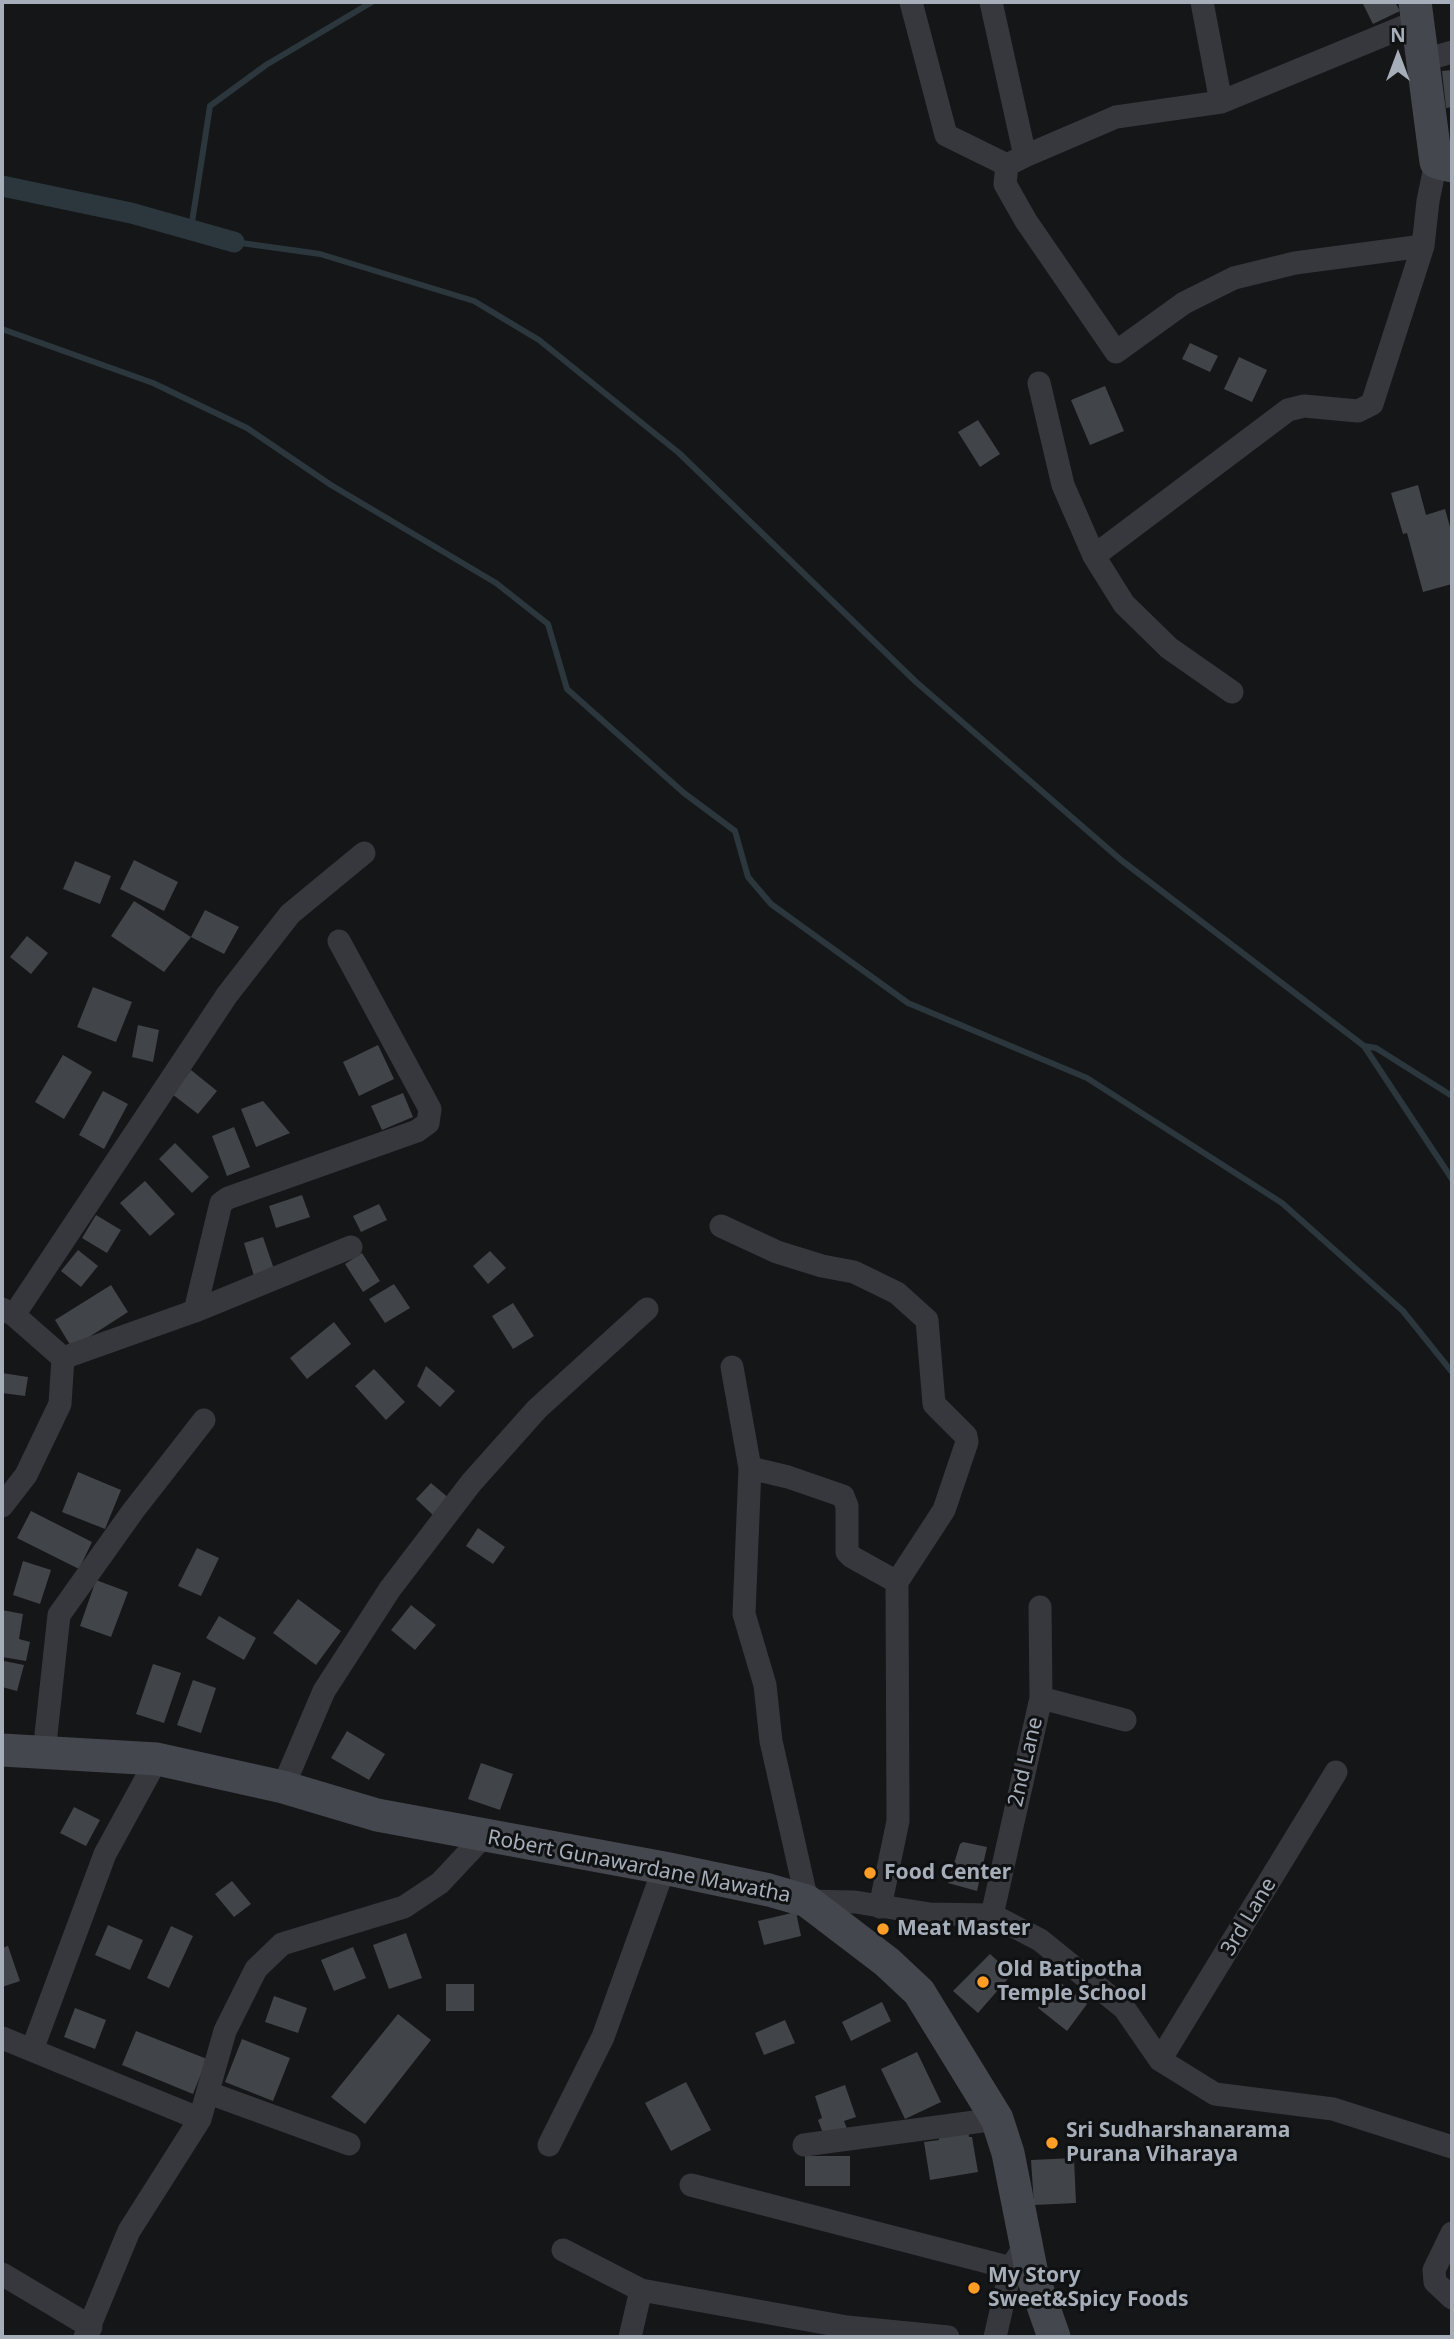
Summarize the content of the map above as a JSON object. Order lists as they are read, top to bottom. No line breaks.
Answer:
{"streets":{"street":["2nd Lane","Robert Gunawardane Mawatha","3rd Lane"]},"places":["Food Center","Meat Master","Old Batipotha Temple School","Sri Sudharshanarama Purana Viharaya","My Story Sweet&Spicy Foods"],"north":"top"}
